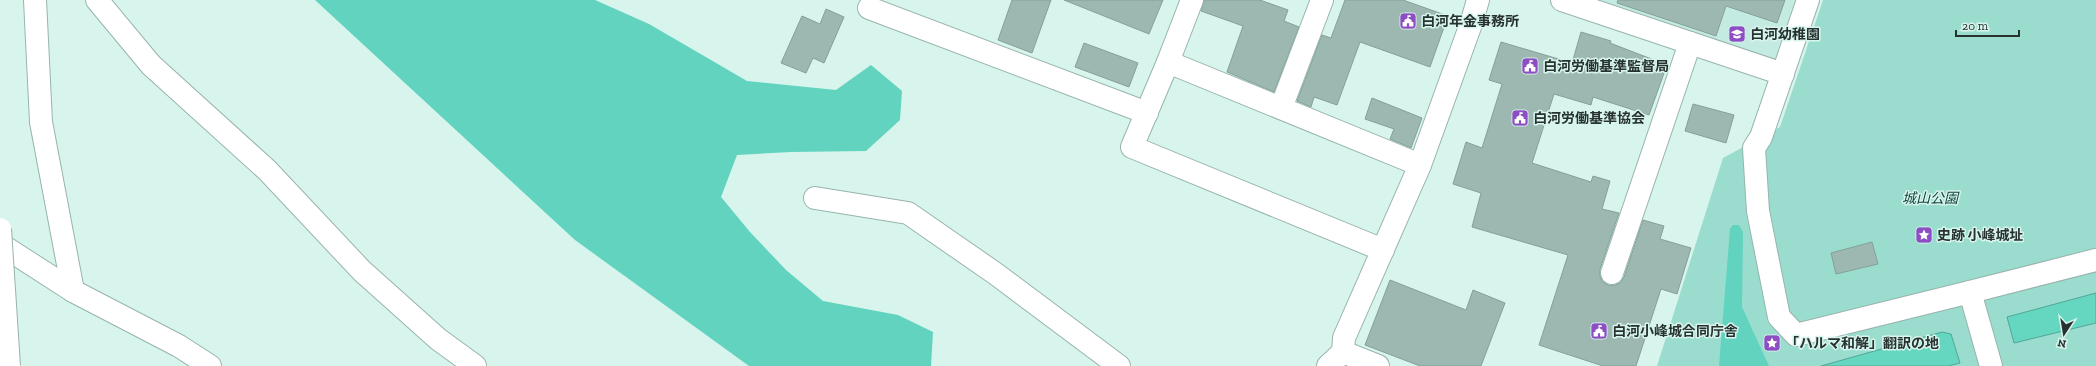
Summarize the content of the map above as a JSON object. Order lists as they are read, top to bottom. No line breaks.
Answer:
{"parks":["城山公園"],"places":{"public building":["白河年金事務所","白河労働基準監督局","白河労働基準協会","白河小峰城合同庁舎"],"school or university":["白河幼稚園"],"place":["史跡 小峰城址","「ハルマ和解」翻訳の地"]},"scale_bar":"20 m","north":"bottom"}
